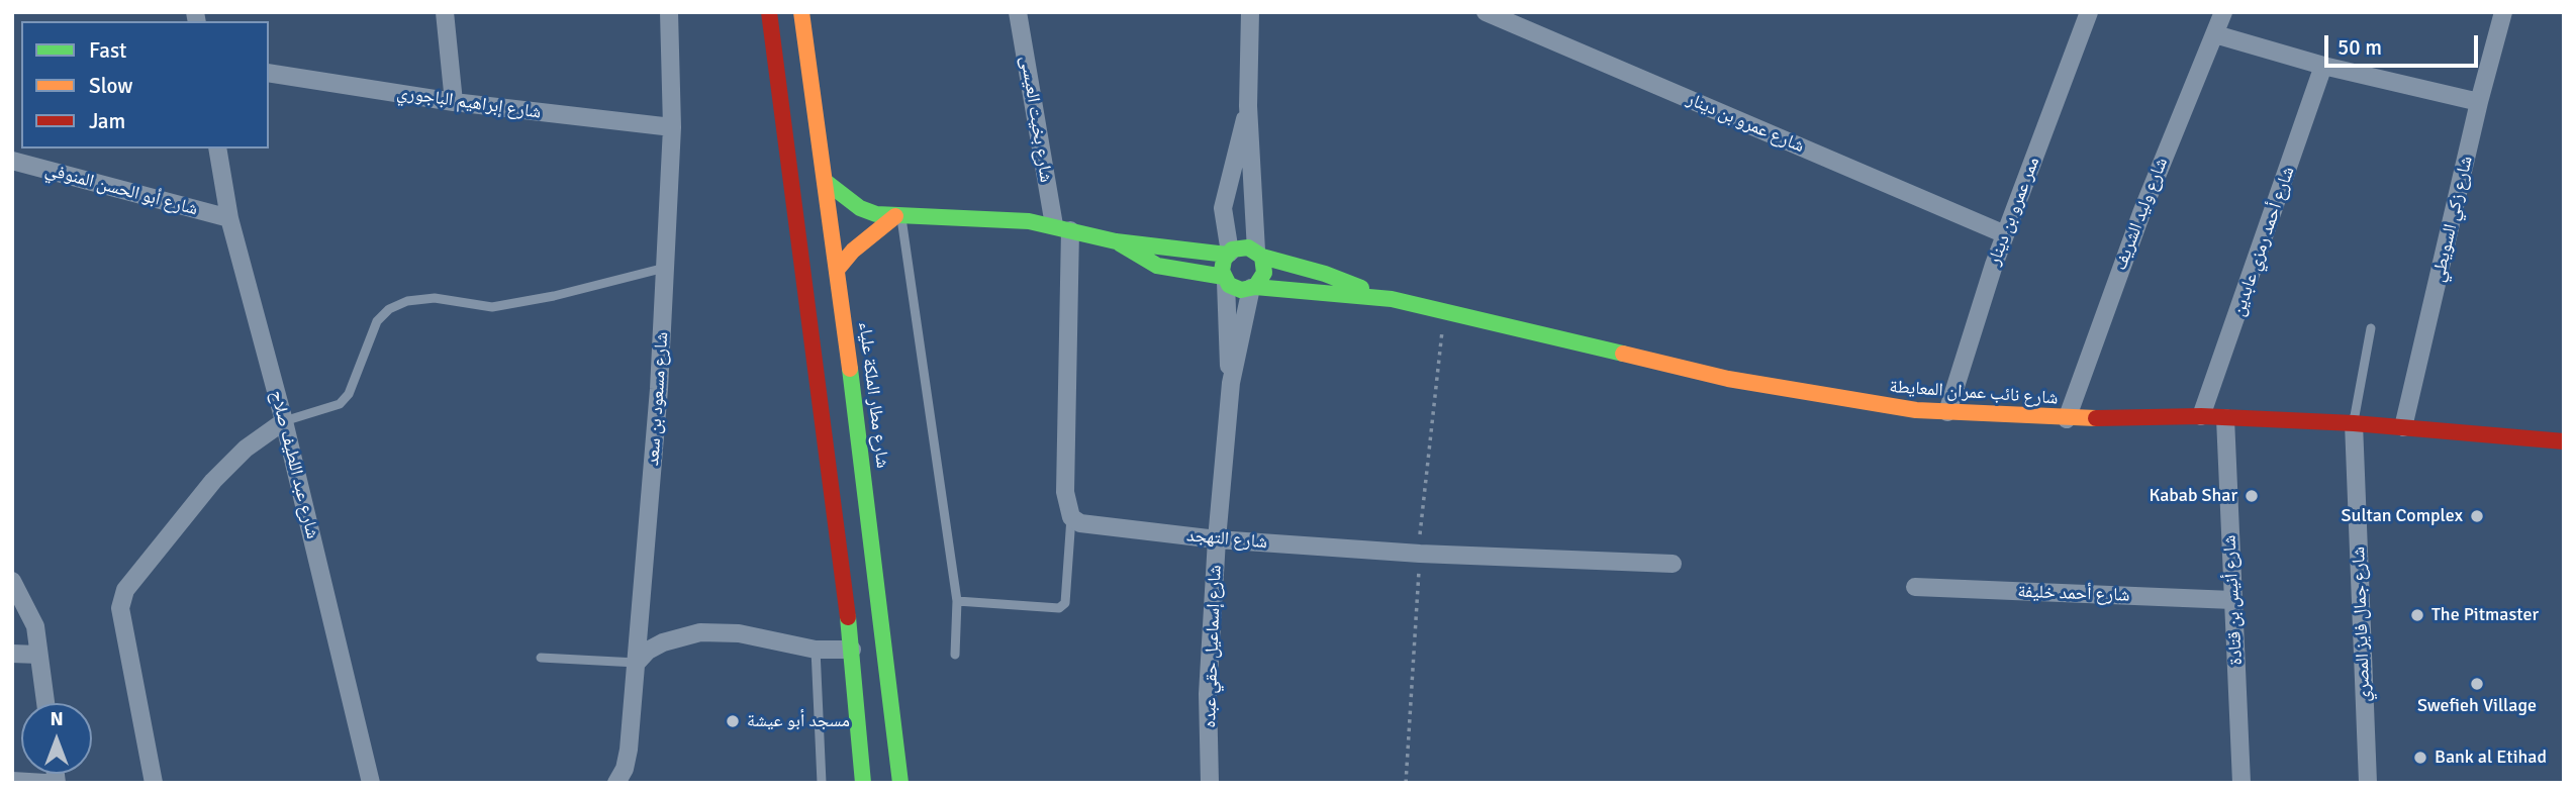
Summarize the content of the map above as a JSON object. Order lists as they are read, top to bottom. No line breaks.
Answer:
{"streets":{"main road":["شارع نائب عمران المعايطة","شارع مطار الملكة علياء"],"street":["شارع إبراهيم الباجوري","شارع بخيت العيسى","شارع عمرو بن دينار","شارع أبو الحسن المنوفي","ممر عمرو بن دينار","شارع وليد الشريف","شارع زكي السويطي","شارع أحمد رمزي عابدين","شارع مسعود بن سعد","شارع عبد اللطيف صلاح","شارع التهجد","شارع أحمد خليفة","شارع أنيس بن قتادة","شارع جمال فايز المصري","شارع إسماعيل حقي عبده"]},"crossings":[["شارع إبراهيم الباجوري","شارع مسعود بن سعد"],["شارع عمرو بن دينار","ممر عمرو بن دينار"],["شارع أبو الحسن المنوفي","شارع عبد اللطيف صلاح"],["ممر عمرو بن دينار","شارع نائب عمران المعايطة"],["شارع وليد الشريف","شارع نائب عمران المعايطة"],["شارع زكي السويطي","شارع نائب عمران المعايطة"],["شارع أحمد رمزي عابدين","شارع نائب عمران المعايطة"],["شارع نائب عمران المعايطة","شارع أنيس بن قتادة"],["شارع نائب عمران المعايطة","شارع جمال فايز المصري"],["شارع نائب عمران المعايطة","شارع إسماعيل حقي عبده"],["شارع التهجد","شارع إسماعيل حقي عبده"],["شارع أحمد خليفة","شارع أنيس بن قتادة"]],"places":["Kabab Shar","Sultan Complex","The Pitmaster","Swefieh Village","مسجد أبو عيشة","Bank al Etihad"],"legend":["Fast","Slow","Jam"],"scale_bar":"50 m","north":"top"}
